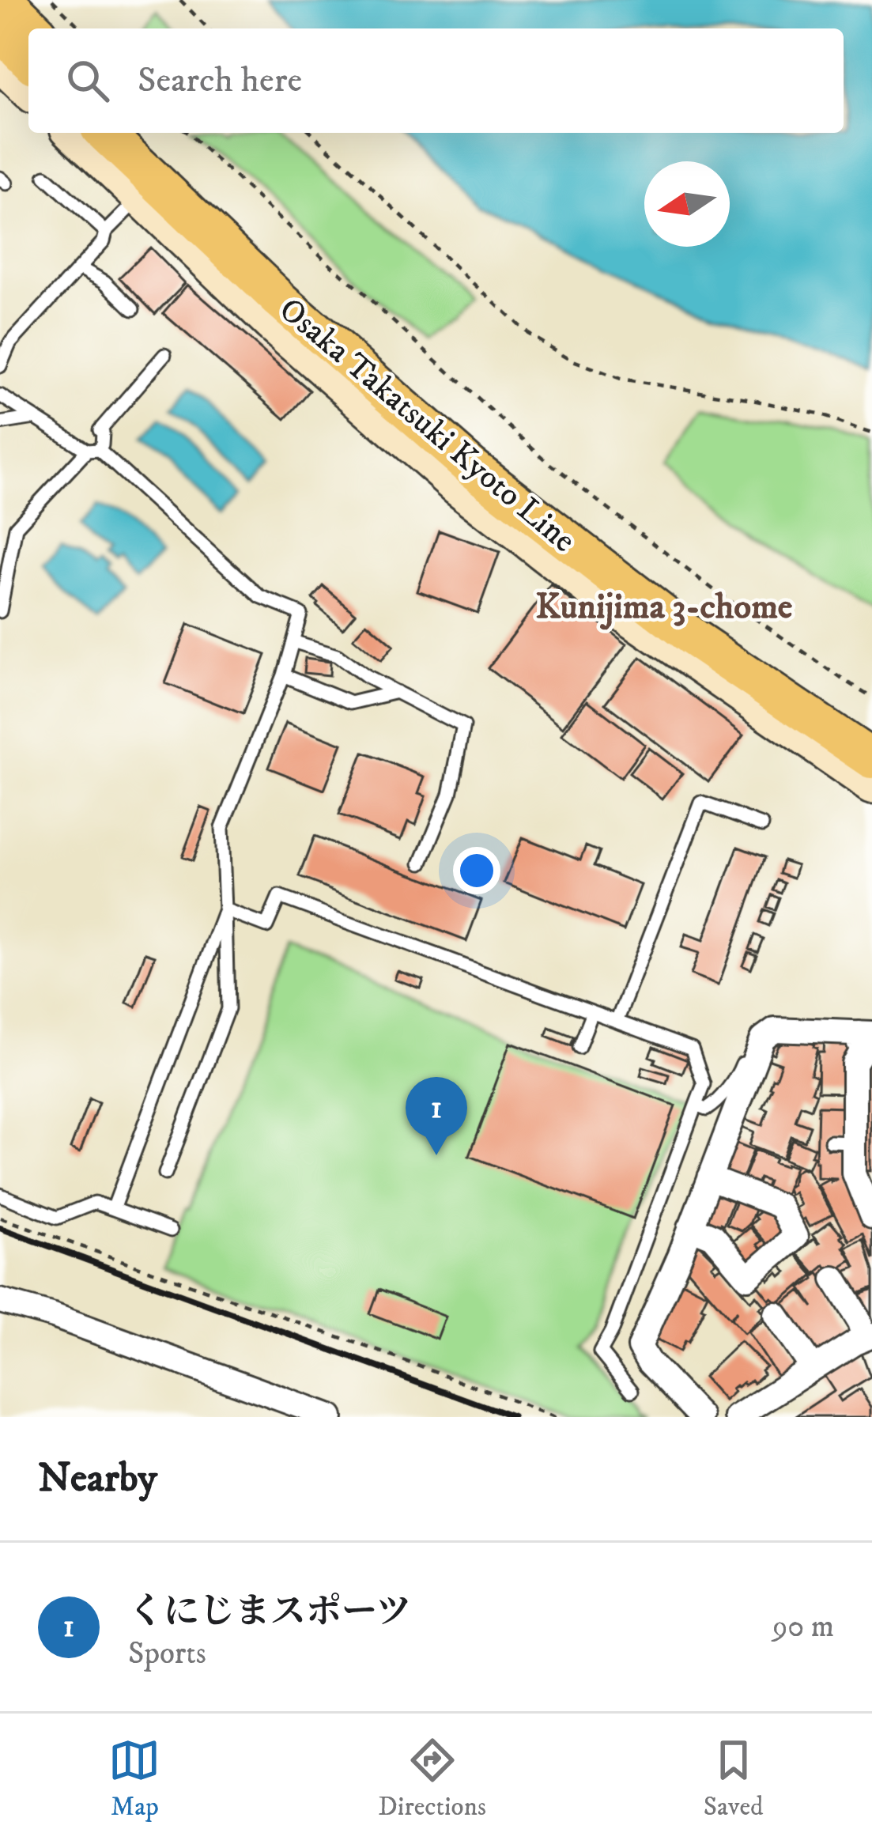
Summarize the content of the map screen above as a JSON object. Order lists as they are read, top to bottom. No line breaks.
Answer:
{"streets":{"main road":["Osaka Takatsuki Kyoto Line"]},"districts":["Kunijima 3-chome"],"north":"left","page":{"search":"Search here","pins":"1","heading":"Nearby","list":[{"mark":"1","name":"くにじまスポーツ","note":"Sports","value":"90 m"}],"nav":["Map","Directions","Saved"]}}
